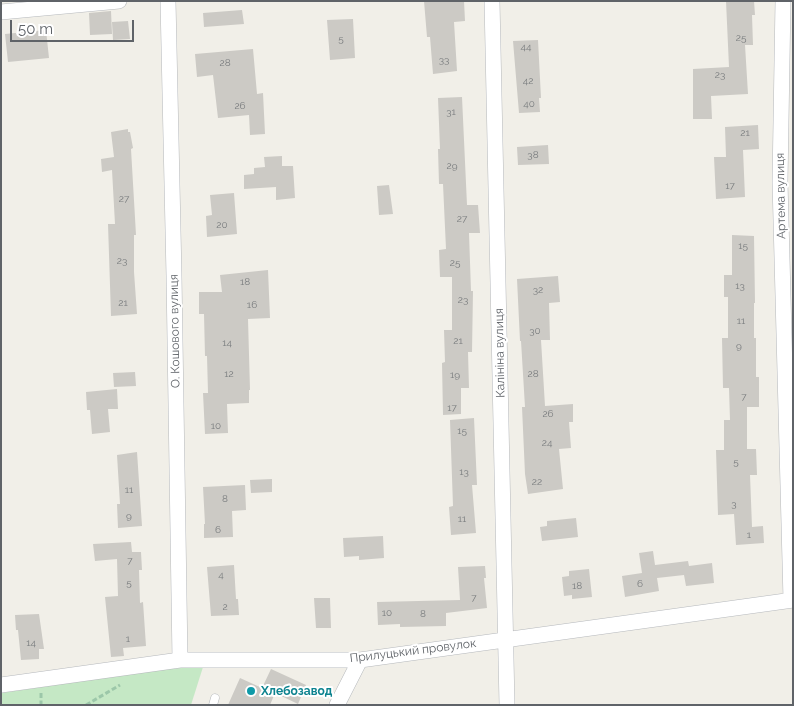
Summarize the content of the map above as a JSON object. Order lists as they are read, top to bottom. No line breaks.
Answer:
{"streets":{"street":["Артема вулиця","О. Кошового вулиця","Калініна вулиця","Прилуцький провулок"]},"crossings":[["Артема вулиця","Прилуцький провулок"],["О. Кошового вулиця","Прилуцький провулок"],["Калініна вулиця","Прилуцький провулок"]],"places":["Хлебозавод"],"house_numbers":["25","5","44","33","28","23","42","40","26","31","21","38","29","17","27","27","20","15","23","25","18","13","32","23","21","16","11","30","21","14","9","12","28","19","7","17","26","10","15","24","5","13","22","11","8","3","9","11","6","1","7","4","5","6","18","7","2","10","8","1","14"],"scale_bar":"50 m"}
